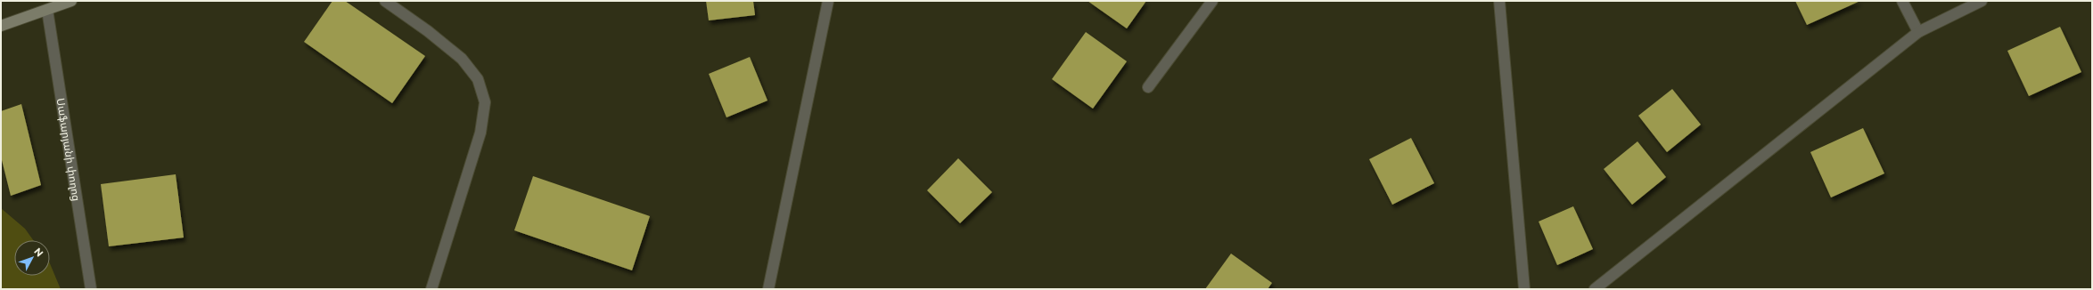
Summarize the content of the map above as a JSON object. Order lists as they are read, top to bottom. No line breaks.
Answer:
{"streets":{"street":["Սաֆարյանի փողոց"]},"north":"top right"}
